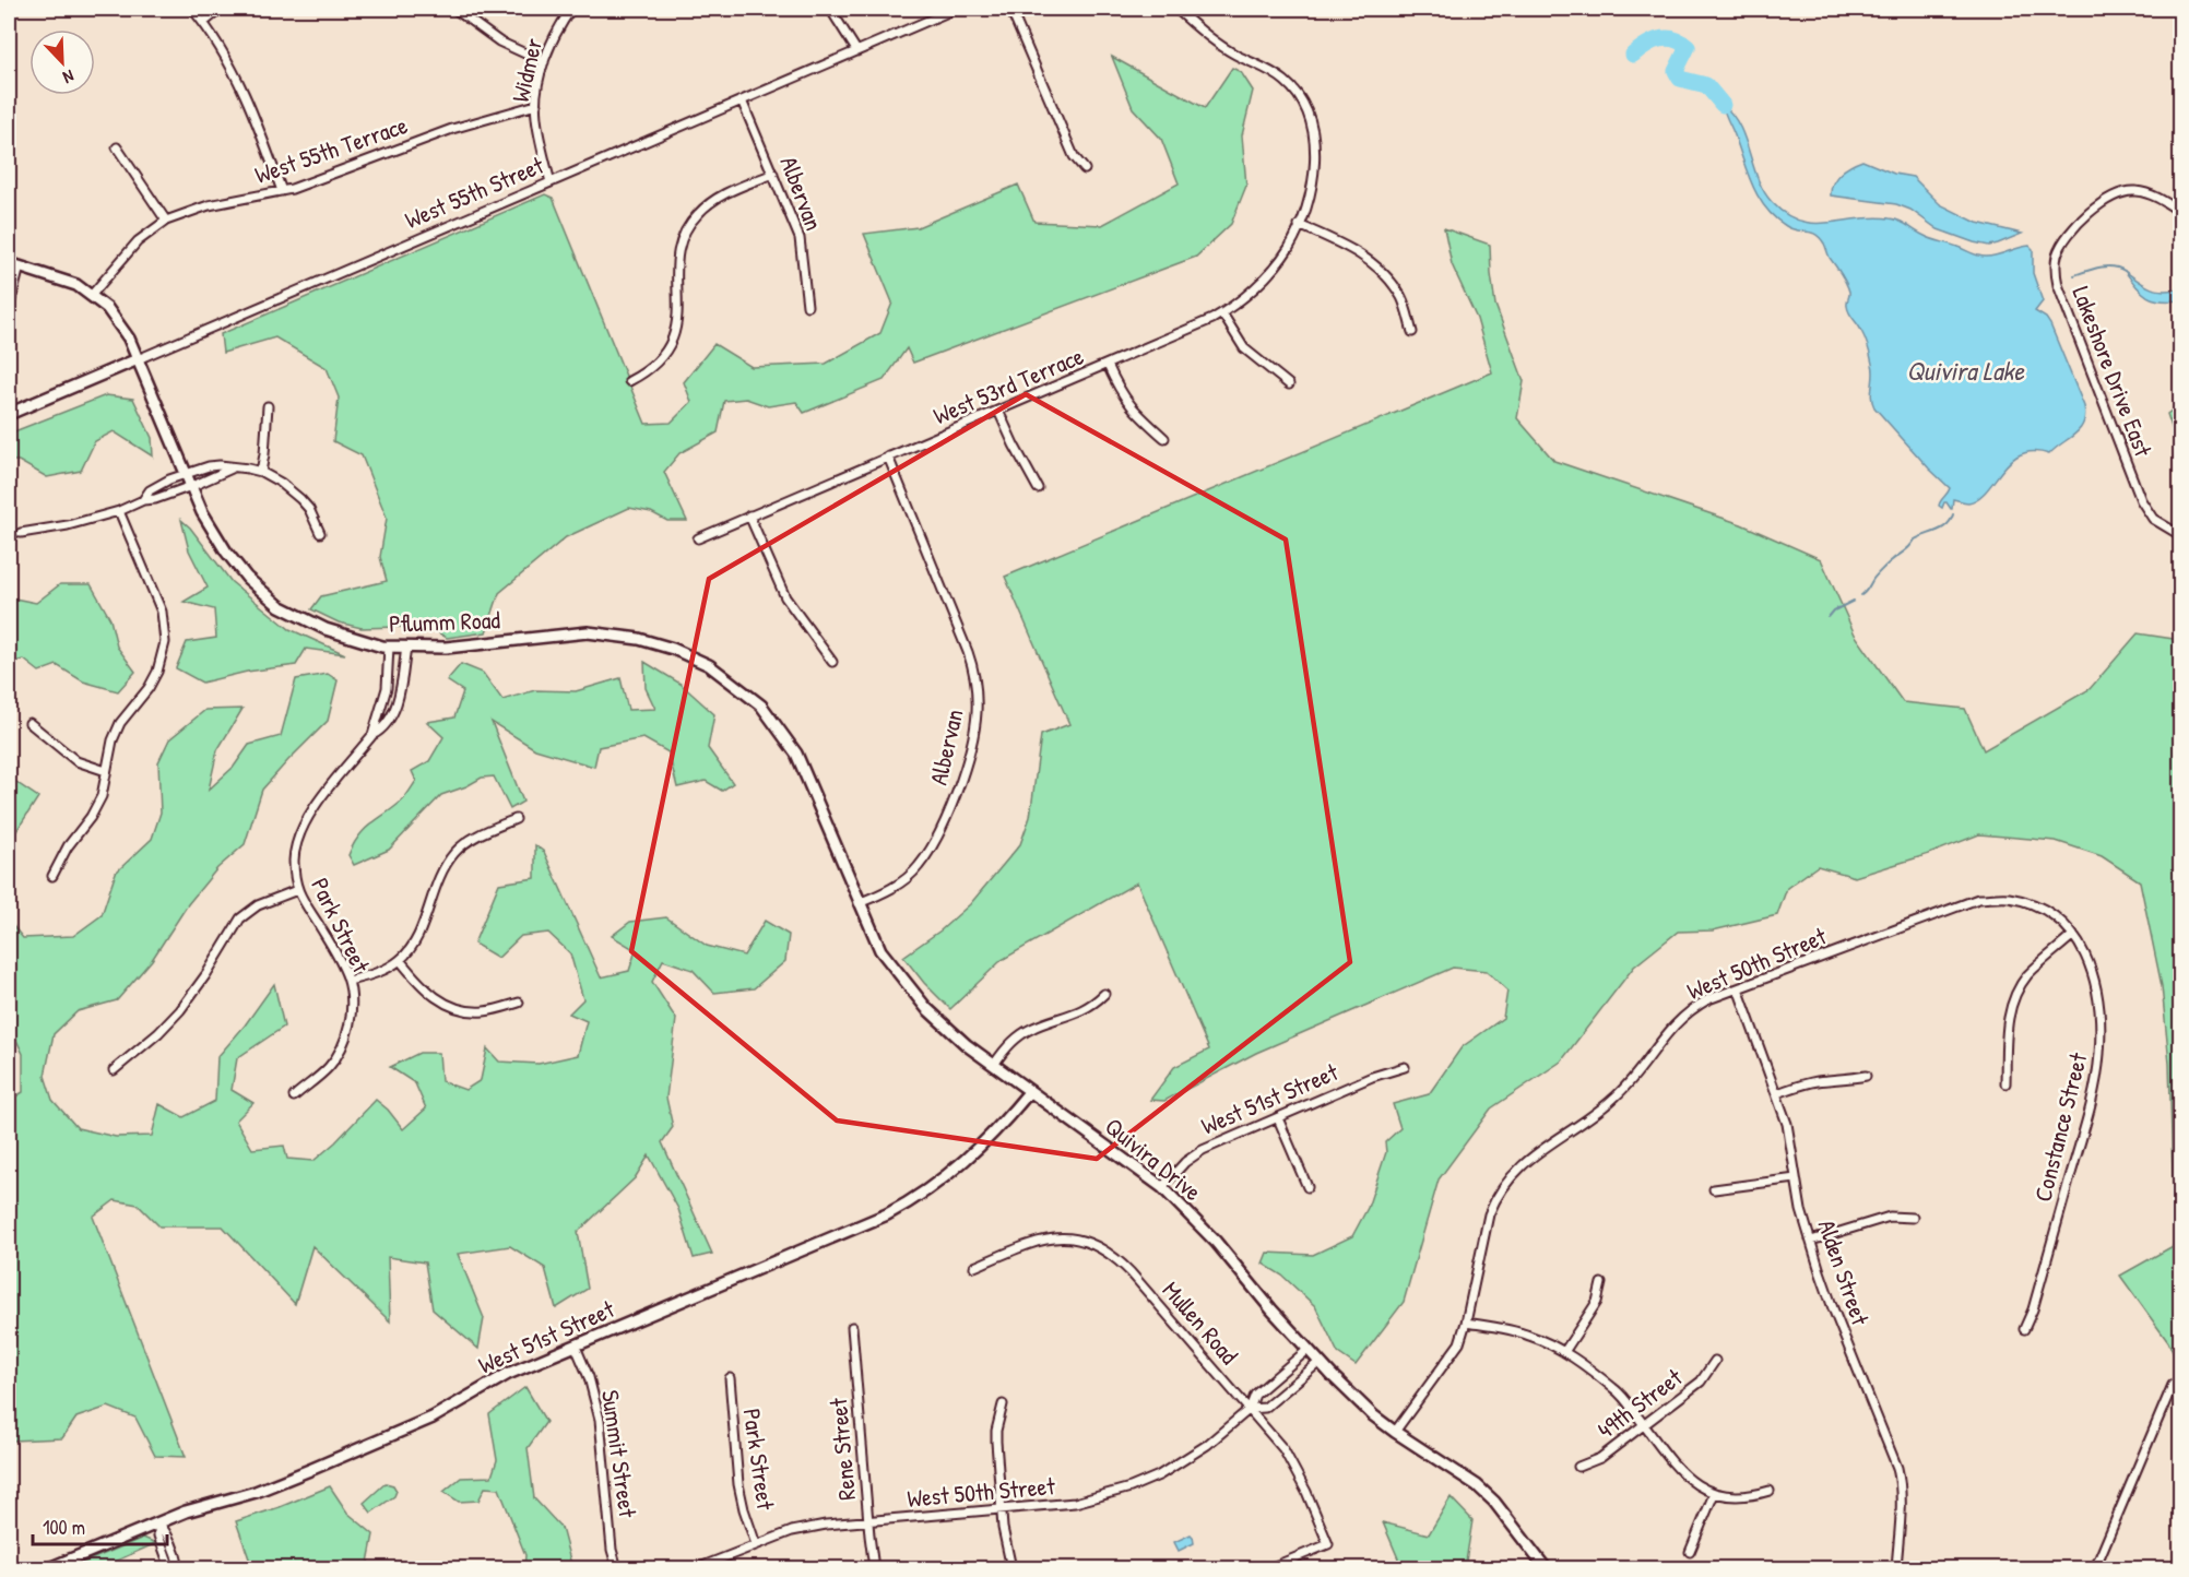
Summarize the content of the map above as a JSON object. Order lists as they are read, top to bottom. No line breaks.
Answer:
{"streets":{"main road":["West 55th Street","Pflumm Road","West 51st Street","Quivira Drive"],"street":["Widmer","West 55th Terrace","Albervan","Lakeshore Drive East","West 53rd Terrace","Park Street","West 50th Street","Constance Street","Alden Street","Mullen Road","49th Street","Rene Street","Summit Street"]},"crossings":[["Widmer","West 55th Terrace"],["Widmer","West 55th Street"],["West 55th Terrace","Pflumm Road"],["West 55th Street","Albervan"],["West 55th Street","Pflumm Road"],["Albervan","West 53rd Terrace"],["Albervan","Quivira Drive"],["Pflumm Road","Park Street"],["Pflumm Road","Quivira Drive"],["Park Street","West 50th Street"],["West 50th Street","Constance Street"],["West 50th Street","Quivira Drive"],["West 50th Street","Alden Street"],["West 50th Street","Mullen Road"],["West 50th Street","Rene Street"],["West 51st Street","Quivira Drive"],["West 51st Street","Summit Street"]],"water":["Quivira Lake"],"scale_bar":"100 m","north":"bottom right"}
